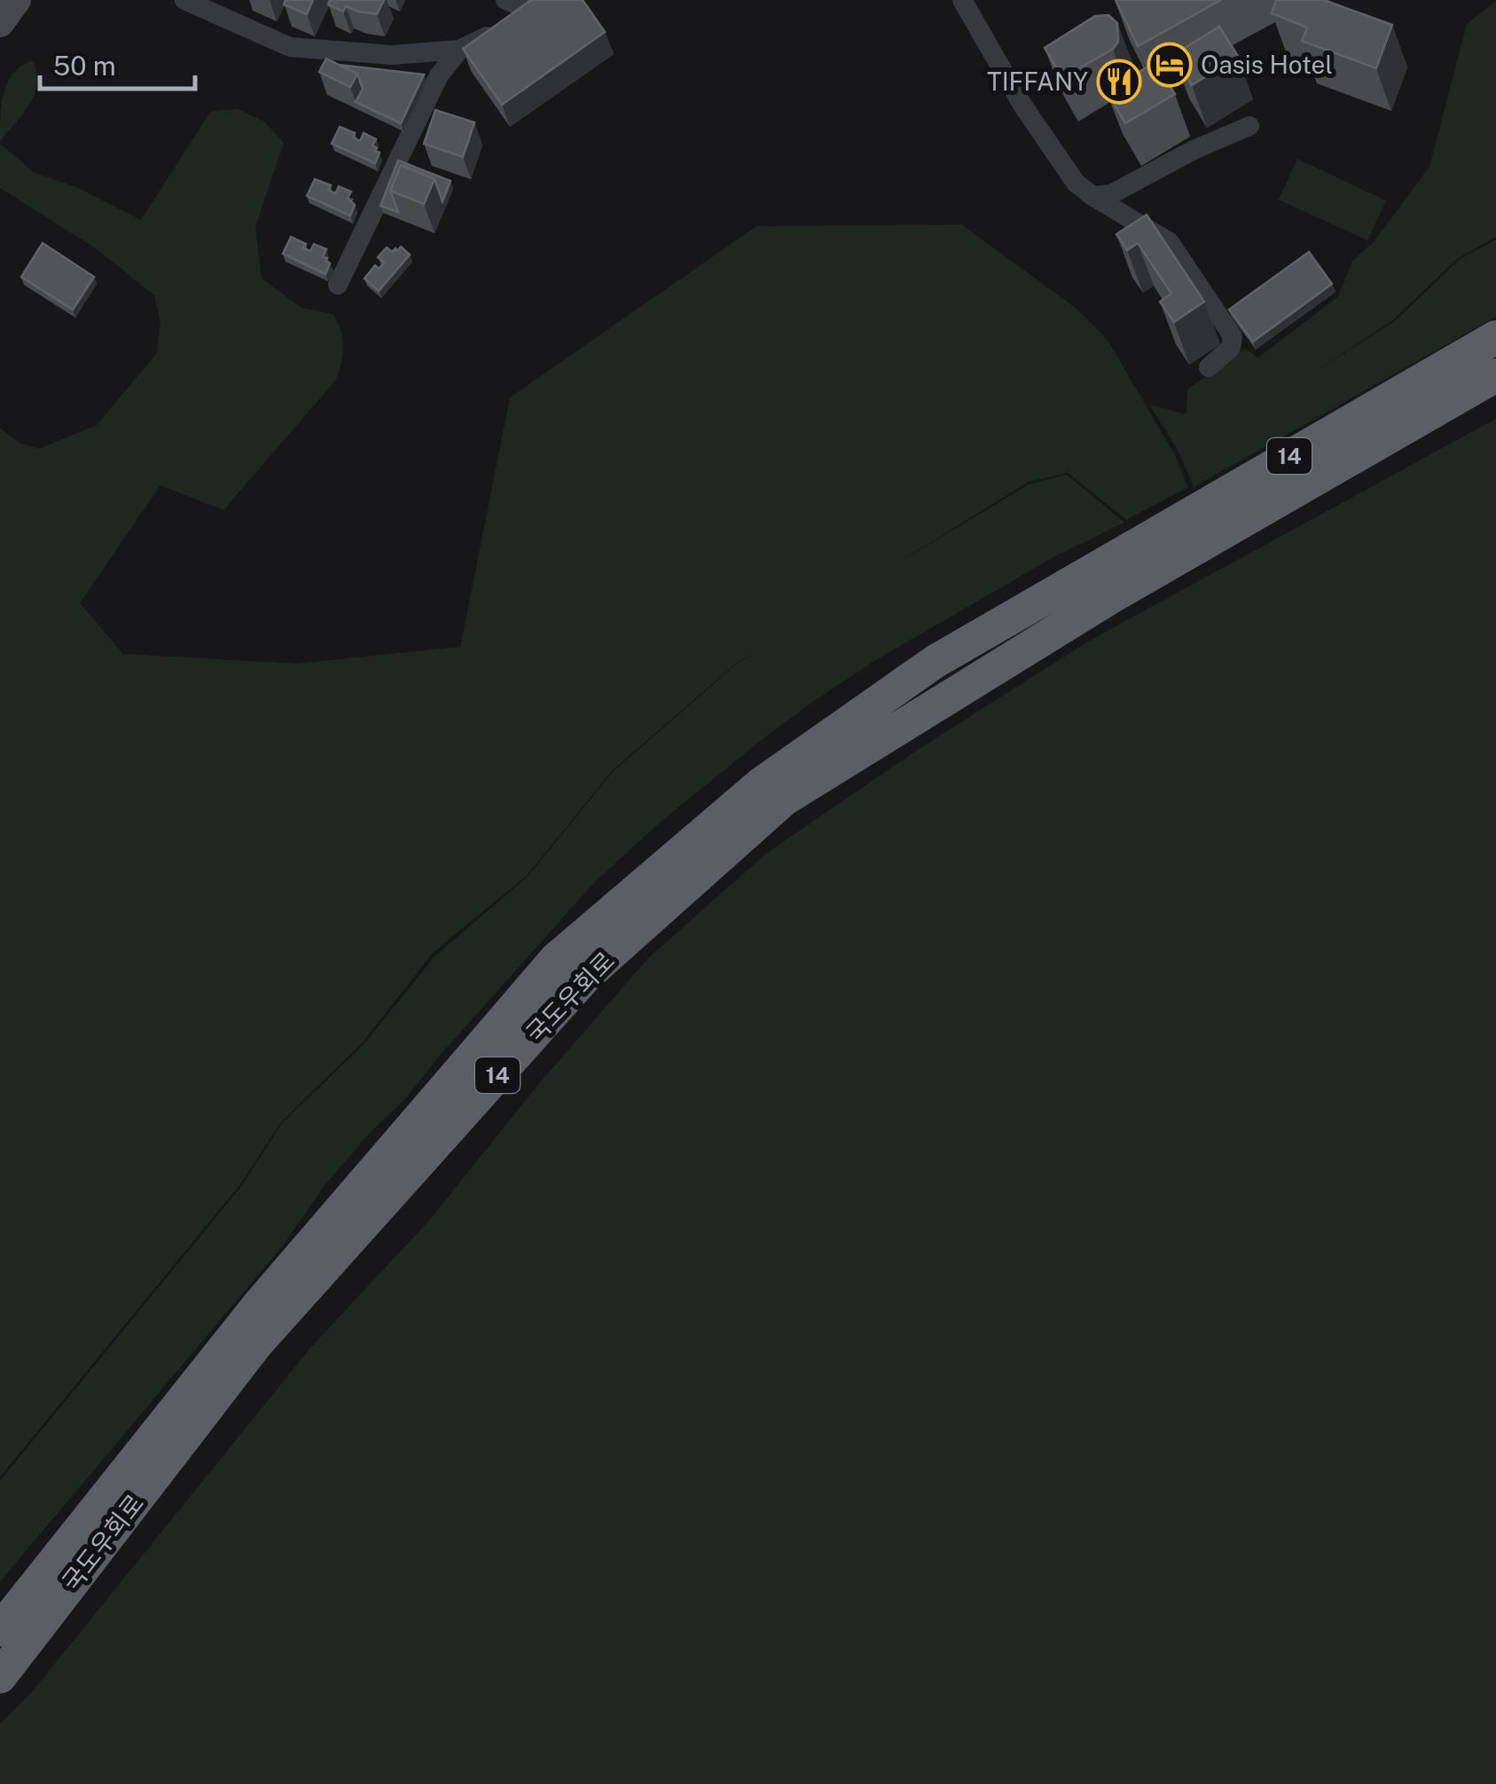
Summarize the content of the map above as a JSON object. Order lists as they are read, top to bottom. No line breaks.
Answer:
{"streets":{"highway":["14","국도우회로"]},"places":{"hotel":["Oasis Hotel"],"restaurant":["TIFFANY"]},"scale_bar":"50 m"}
